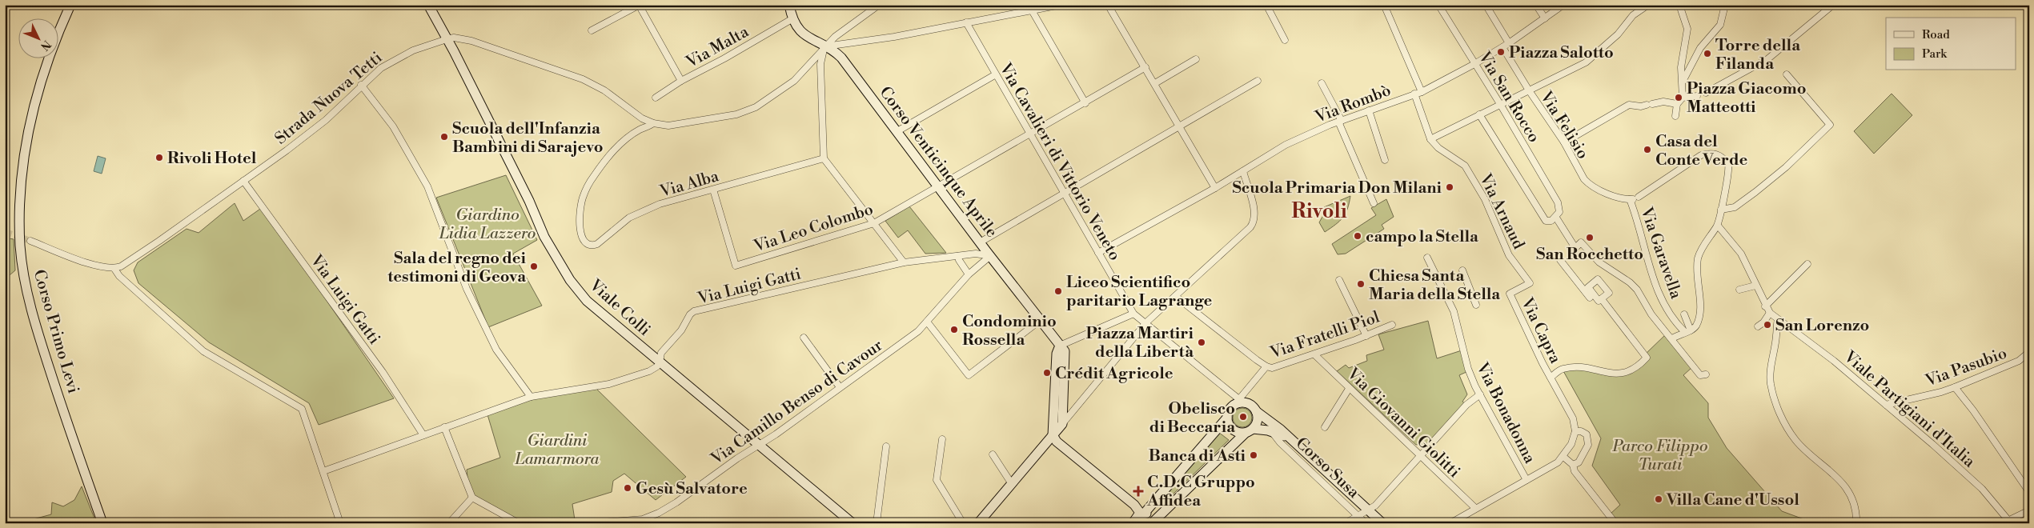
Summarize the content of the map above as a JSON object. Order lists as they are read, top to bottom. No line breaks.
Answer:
{"streets":{"street":["Via Malta","Via San Rocco","Strada Nuova Tetti","Via Rombò","Via Felisio","Corso Venticinque Aprile","Via Cavalieri di Vittorio Veneto","Via Alba","Via Arnaud","Via Leo Colombo","Via Garavella","Via Luigi Gatti","Viale Colli","Via Capra","Corso Primo Levi","Via Fratelli Piol","Via Pasubio","Via Camillo Benso di Cavour","Viale Partigiani d'Italia","Via Bonadonna","Via Giovanni Giolitti","Corso Susa"]},"crossings":[["Via Malta","Corso Venticinque Aprile"],["Via San Rocco","Via Rombò"],["Strada Nuova Tetti","Corso Venticinque Aprile"],["Strada Nuova Tetti","Via Alba"],["Strada Nuova Tetti","Via Luigi Gatti"],["Strada Nuova Tetti","Viale Colli"],["Via Rombò","Via Cavalieri di Vittorio Veneto"],["Via Rombò","Via Arnaud"],["Via Felisio","Via Garavella"],["Corso Venticinque Aprile","Via Leo Colombo"],["Corso Venticinque Aprile","Via Luigi Gatti"],["Corso Venticinque Aprile","Via Camillo Benso di Cavour"],["Via Cavalieri di Vittorio Veneto","Via Leo Colombo"],["Via Alba","Via Leo Colombo"],["Via Arnaud","Via Capra"],["Via Garavella","Viale Partigiani d'Italia"],["Via Luigi Gatti","Viale Colli"],["Via Luigi Gatti","Via Camillo Benso di Cavour"],["Viale Colli","Via Camillo Benso di Cavour"],["Via Fratelli Piol","Via Giovanni Giolitti"],["Via Pasubio","Viale Partigiani d'Italia"]],"districts":["Rivoli"],"parks":["Giardino Lidia Lazzero","Giardini Lamarmora","Parco Filippo Turati"],"places":{"other":["Piazza Salotto","Torre della Filanda","Piazza Giacomo Matteotti","Scuola dell'Infanzia Bambini di Sarajevo","Casa del Conte Verde","Rivoli Hotel","Scuola Primaria Don Milani","campo la Stella","San Rocchetto","Sala del regno dei testimoni di Geova","Chiesa Santa Maria della Stella","Liceo Scientifico paritario Lagrange","San Lorenzo","Condominio Rossella","Piazza Martiri della Libertà","Crédit Agricole","Obelisco di Beccaria","Banca di Asti","Gesù Salvatore","Villa Cane d'Ussol"],"health":["C.D.C Gruppo Affidea"]},"legend":["Road","Park"],"north":"bottom right"}
